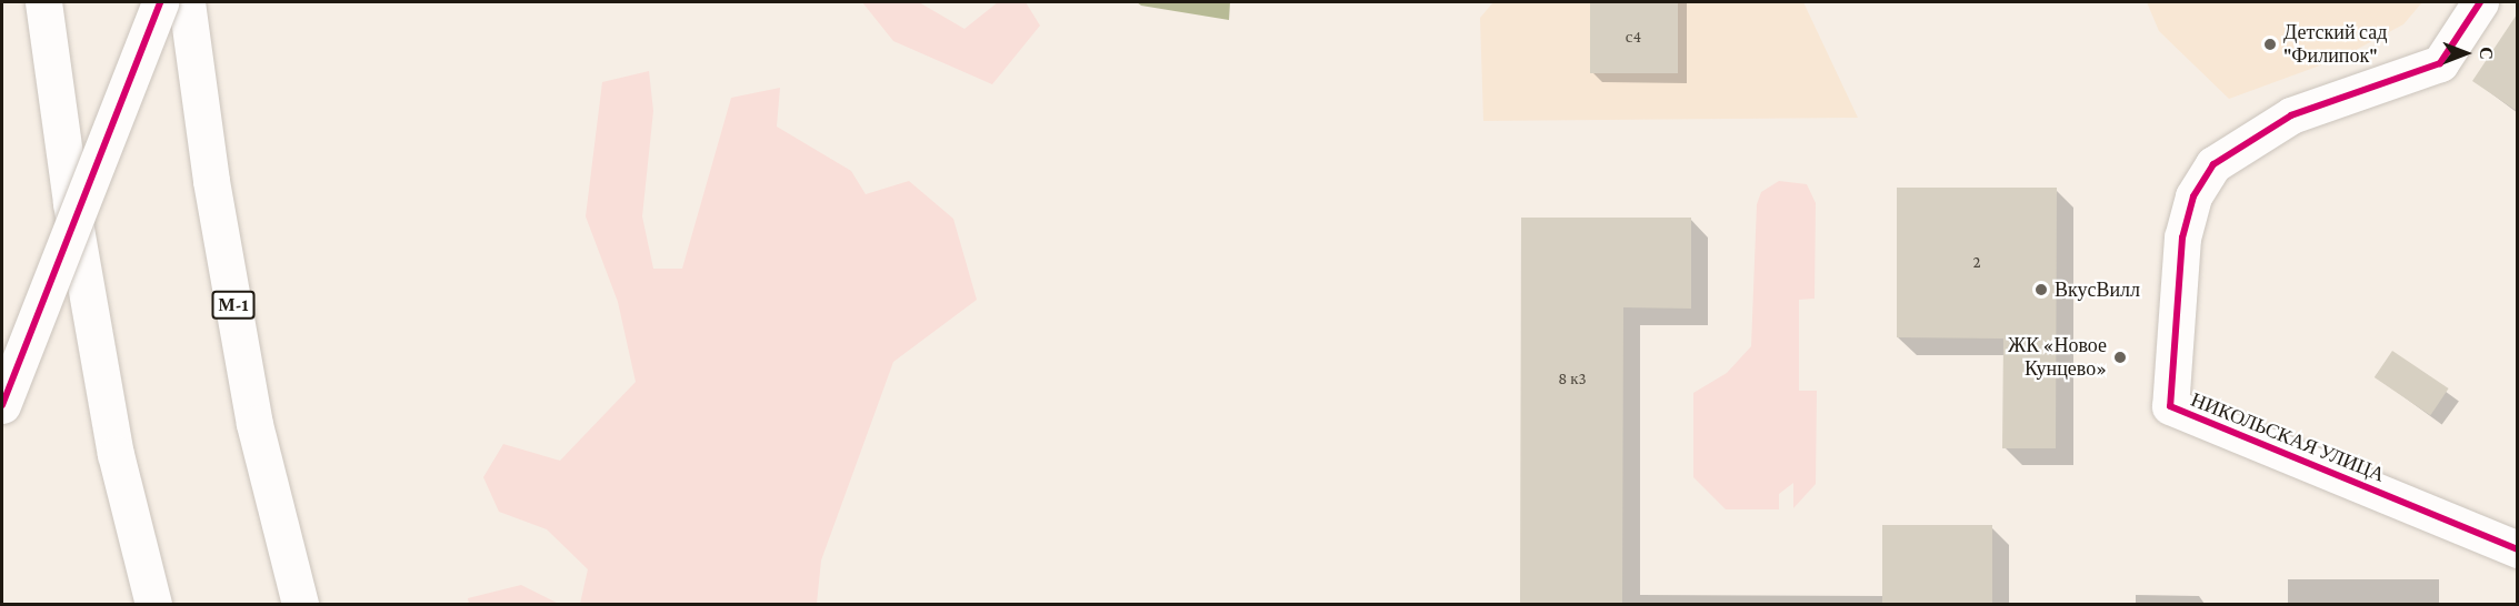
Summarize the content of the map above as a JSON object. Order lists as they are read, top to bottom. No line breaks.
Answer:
{"streets":{"main road":["М-1","НИКОЛЬСКАЯ УЛИЦА"]},"places":["Детский сад \"Филипок\"","ВкусВилл","ЖК «Новое Кунцево»"],"house_numbers":["с4","2","8 к3"],"north":"right"}
